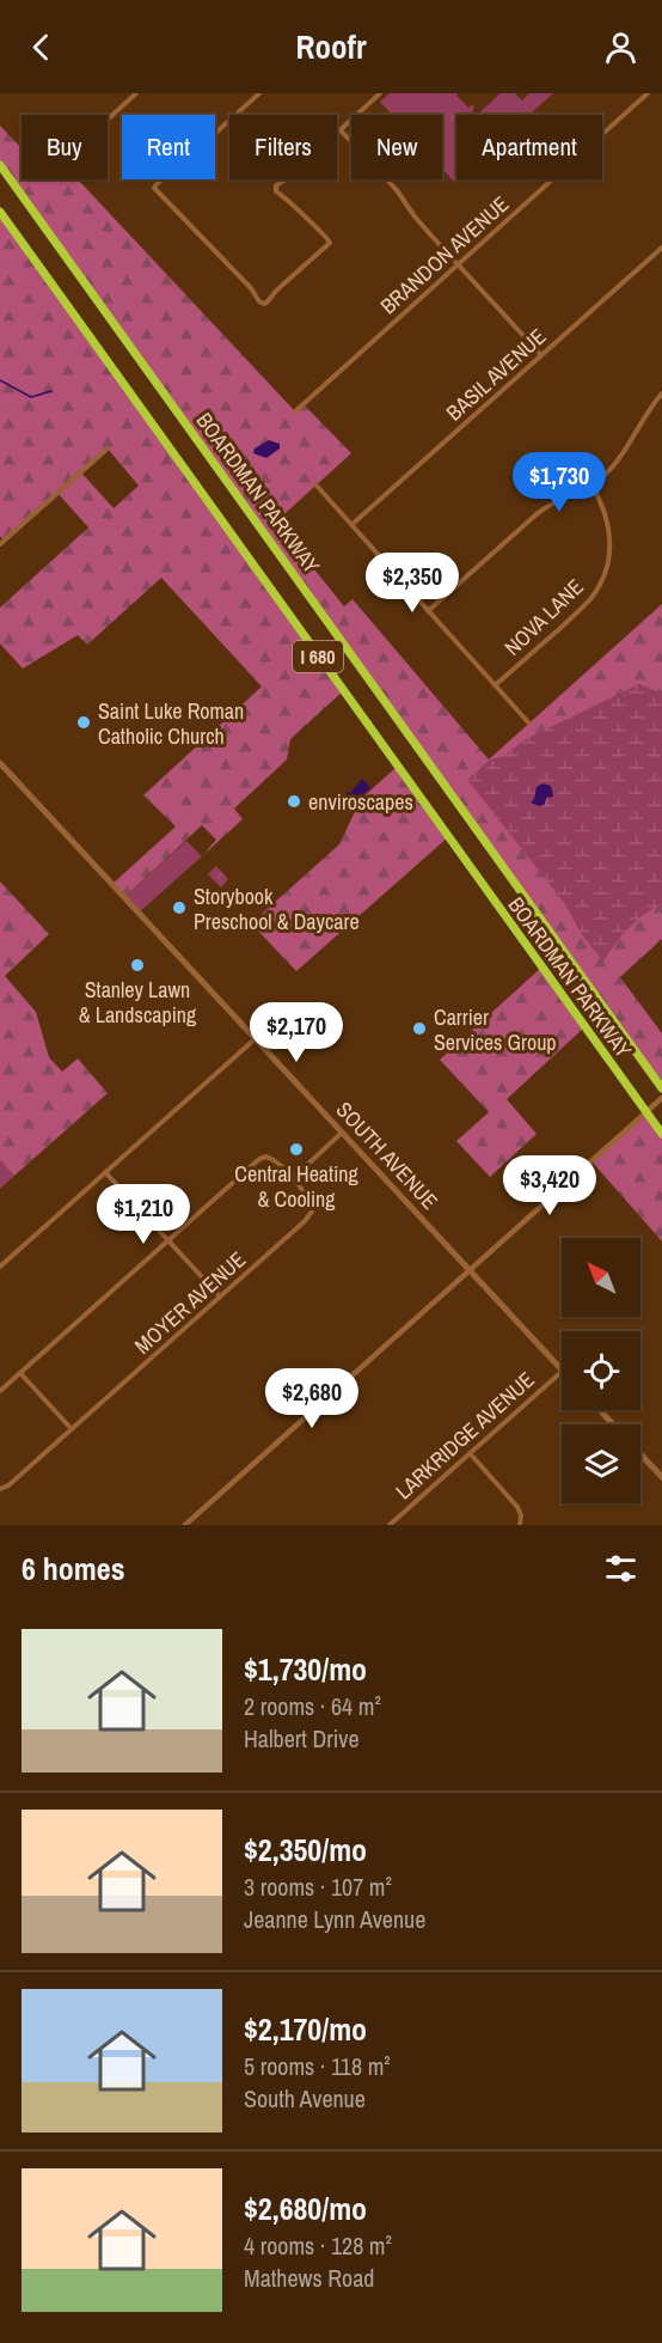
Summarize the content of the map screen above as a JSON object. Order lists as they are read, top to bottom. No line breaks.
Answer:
{"streets":{"highway":["BOARDMAN PARKWAY","I 680"],"main road":["SOUTH AVENUE"],"street":["BRANDON AVENUE","BASIL AVENUE","NOVA LANE","MOYER AVENUE","LARKRIDGE AVENUE"]},"places":["Saint Luke Roman Catholic Church","enviroscapes","Storybook Preschool & Daycare","Stanley Lawn & Landscaping","Carrier Services Group","Central Heating & Cooling"],"north":"top left","page":{"header":"Roofr","chip":["Buy","Rent","Filters","New","Apartment"],"price":["$1,730","$2,350","$2,170","$3,420","$1,210","$2,680"],"heading":"6 homes","list":[{"name":"$1,730/mo","note":"2 rooms · 64 m² · Halbert Drive"},{"name":"$2,350/mo","note":"3 rooms · 107 m² · Jeanne Lynn Avenue"},{"name":"$2,170/mo","note":"5 rooms · 118 m² · South Avenue"},{"name":"$2,680/mo","note":"4 rooms · 128 m² · Mathews Road"}]}}
